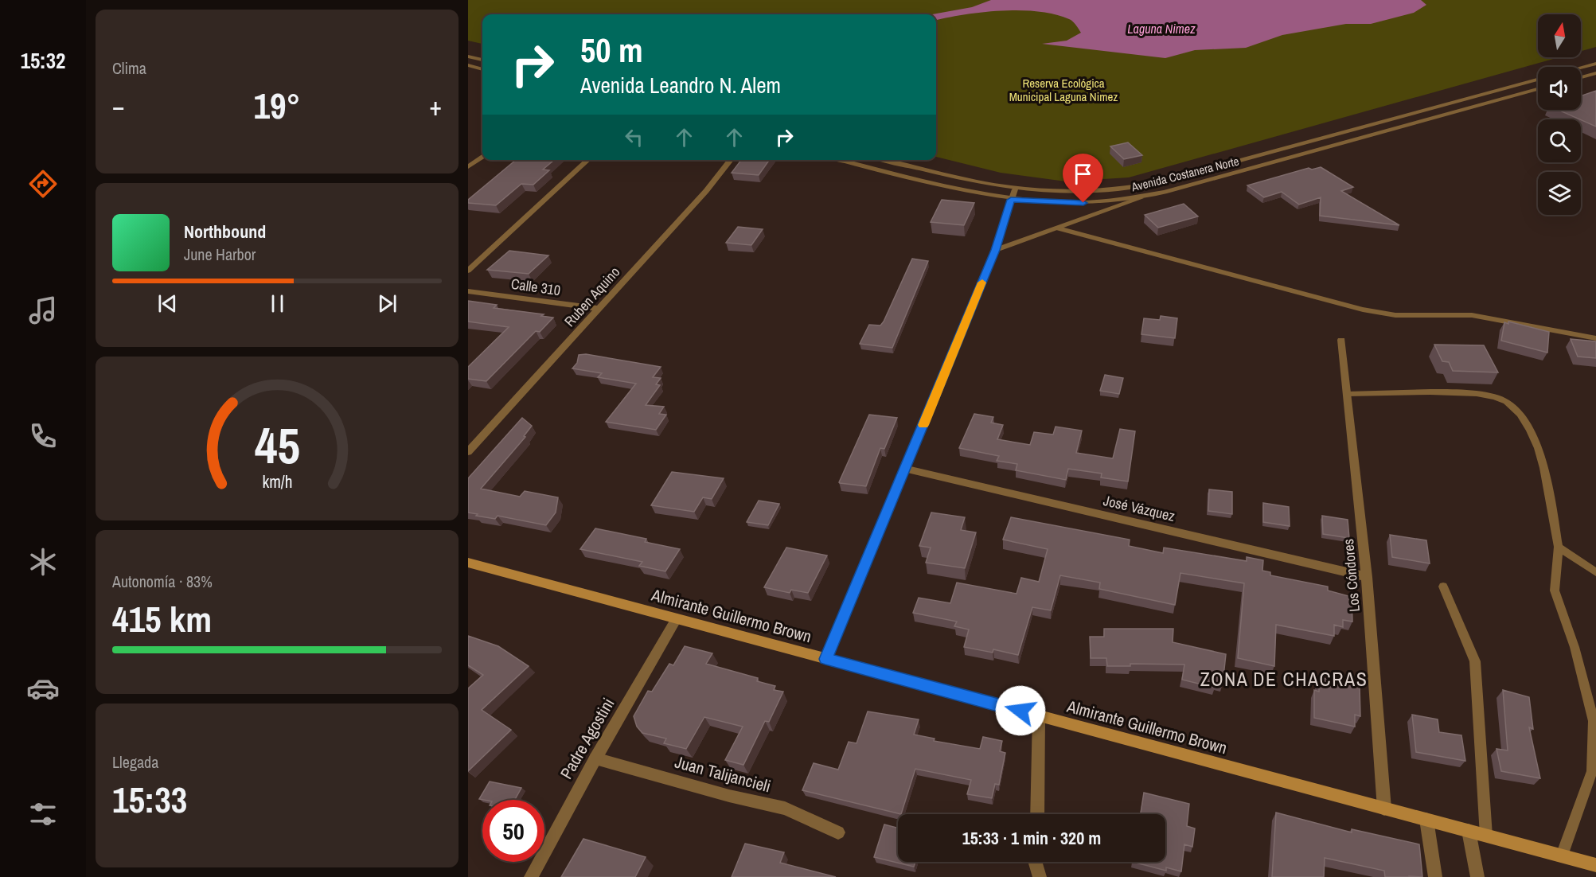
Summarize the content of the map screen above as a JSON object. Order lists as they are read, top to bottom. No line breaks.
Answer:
{"streets":{"main road":["Almirante Guillermo Brown"],"street":["Avenida Costanera Norte","Calle 310","Ruben Aquino","José Vázquez","Los Cóndores","Padre Agostini","Juan Talijancieli"]},"crossings":[["Calle 310","Ruben Aquino"],["José Vázquez","Los Cóndores"],["Los Cóndores","Almirante Guillermo Brown"],["Almirante Guillermo Brown","Padre Agostini"],["Padre Agostini","Juan Talijancieli"]],"districts":["ZONA DE CHACRAS"],"water":["Laguna Nimez"],"parks":["Reserva Ecológica Municipal Laguna Nimez"],"north":"top","page":{"tabs":"15:32","tile":["Clima",["Autonomía · 83%","415 km"],["Llegada","15:33"]],"turn":["50 m","Avenida Leandro N. Alem"],"heat":["−","19°","+"],"song":["Northbound","June Harbor"],"limit":"50","trip":"15:33 · 1 min · 320 m","gauge":["45","km/h"]}}
